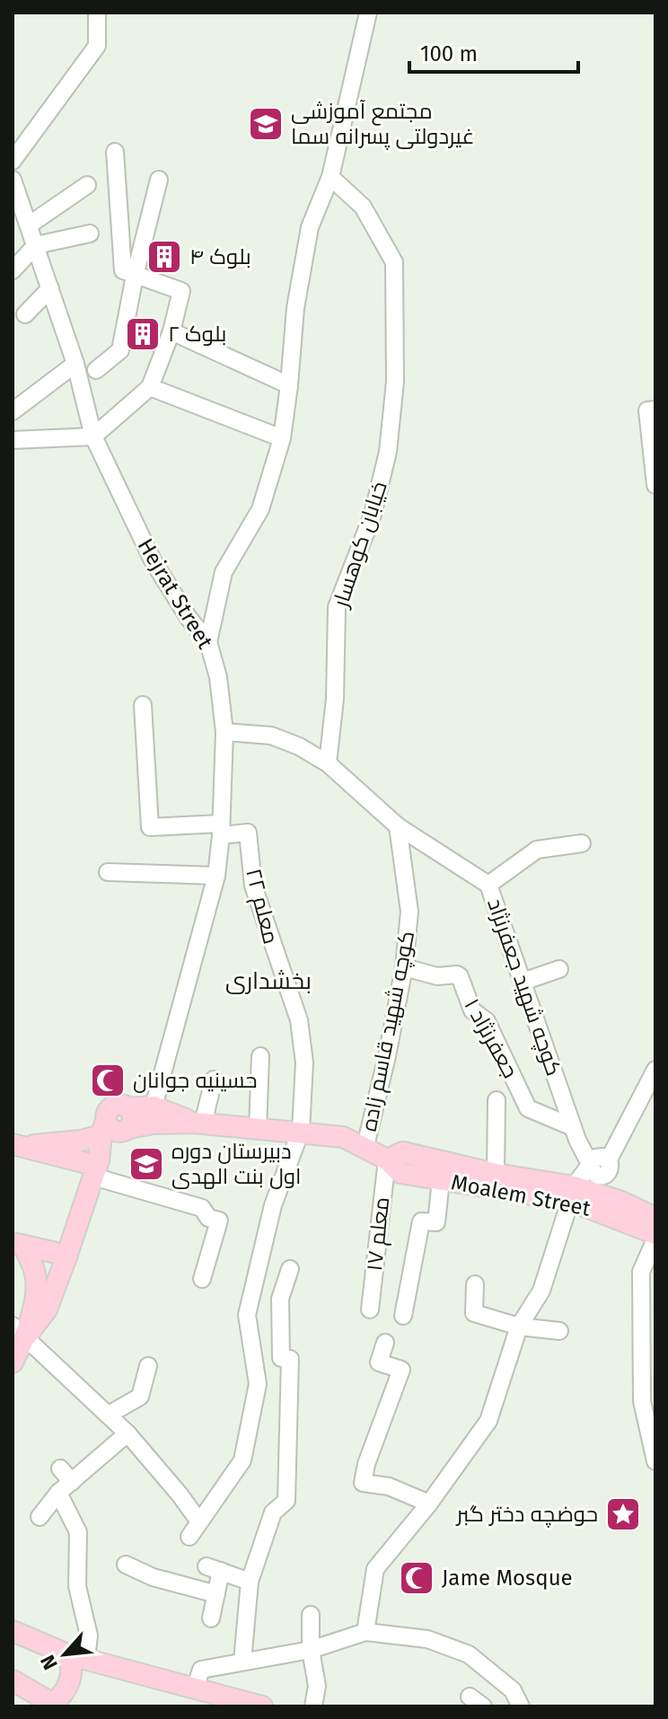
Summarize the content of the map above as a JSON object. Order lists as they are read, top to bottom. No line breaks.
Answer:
{"streets":{"main road":["Moalem Street"],"street":["خیابان کوهسار","Hejrat Street","معلم ۲۲","کوچه شهید جعفرنژاد","کوچه شهید قاسم زاده","جعفرنژاد ۱","معلم ۱۷"]},"crossings":[["خیابان کوهسار","کوچه شهید جعفرنژاد"],["Hejrat Street","معلم ۲۲"],["Hejrat Street","کوچه شهید جعفرنژاد"],["Hejrat Street","Moalem Street"],["معلم ۲۲","Moalem Street"],["کوچه شهید جعفرنژاد","کوچه شهید قاسم زاده"],["کوچه شهید جعفرنژاد","جعفرنژاد ۱"],["کوچه شهید جعفرنژاد","Moalem Street"],["کوچه شهید قاسم زاده","جعفرنژاد ۱"],["کوچه شهید قاسم زاده","Moalem Street"],["Moalem Street","معلم ۱۷"]],"districts":["بخشداری"],"places":{"school or university":["مجتمع آموزشی غیردولتی پسرانه سما","دبیرستان دوره اول بنت الهدی"],"building":["بلوک ۴","بلوک ۲"],"mosque":["حسینیه جوانان","Jame Mosque"],"place":["حوضچه دختر گبر"]},"scale_bar":"100 m","north":"bottom left"}
